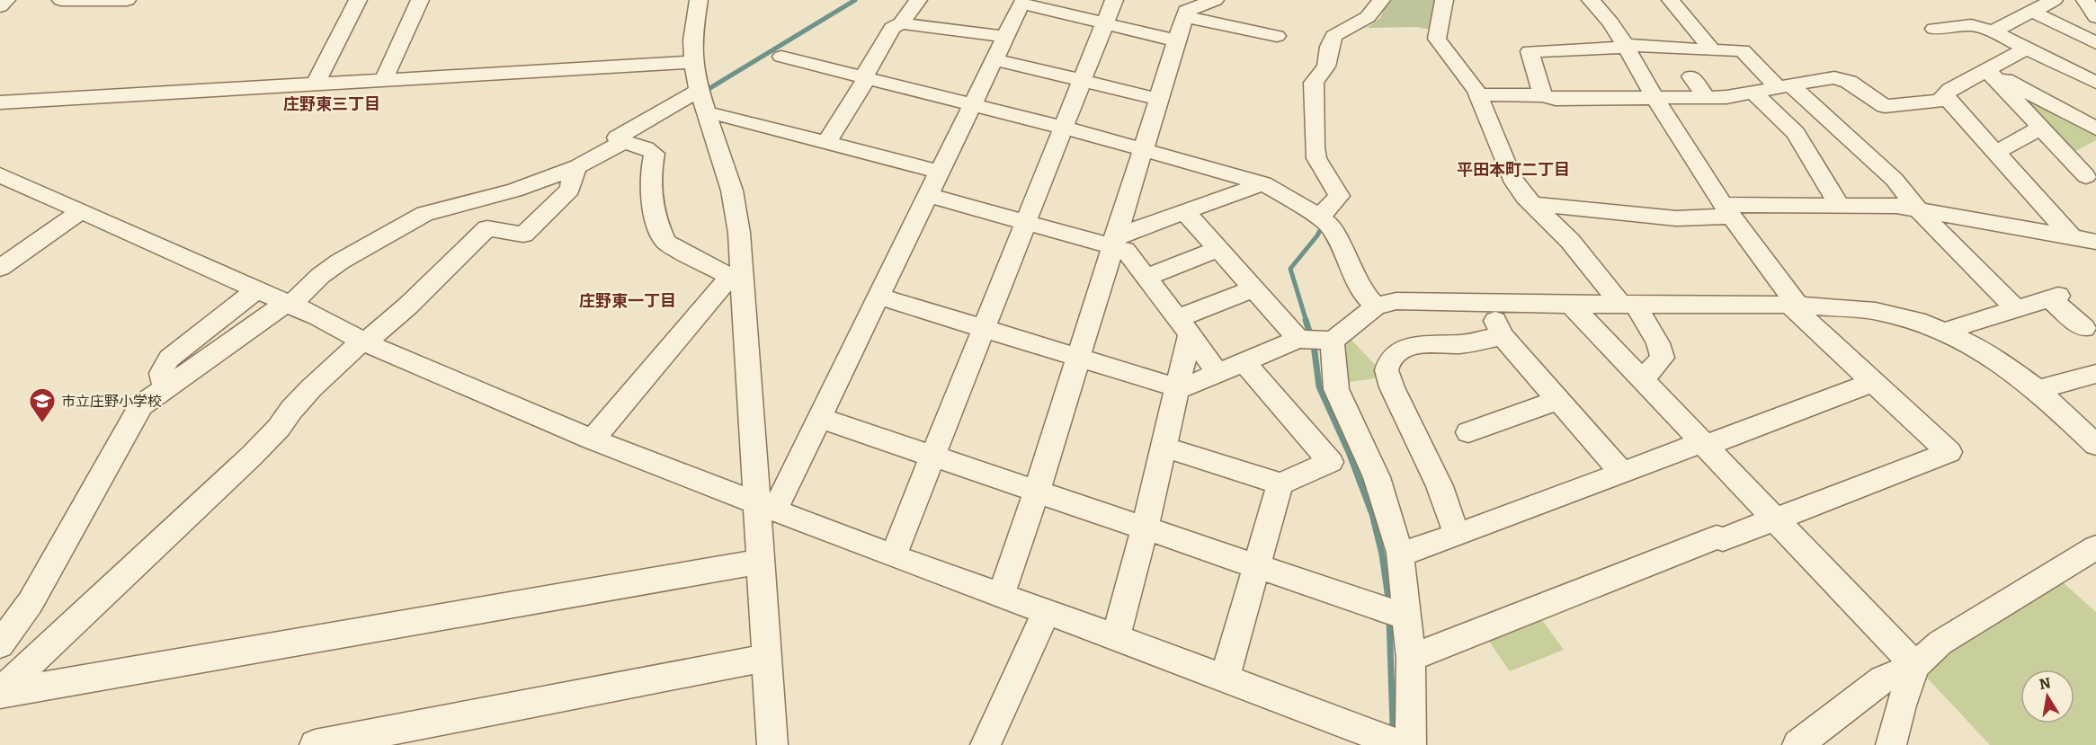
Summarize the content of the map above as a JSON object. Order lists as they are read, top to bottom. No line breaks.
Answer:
{"districts":["庄野東三丁目","平田本町二丁目","庄野東一丁目"],"places":{"school or university":["市立庄野小学校"]},"north":"top"}
